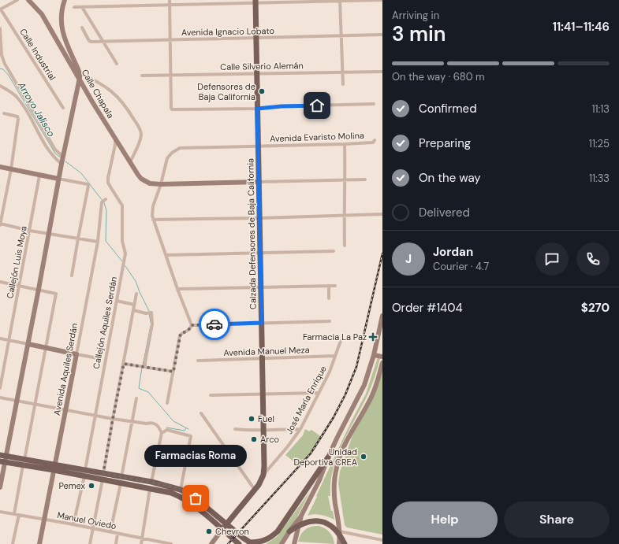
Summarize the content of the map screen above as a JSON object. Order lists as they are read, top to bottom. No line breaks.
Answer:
{"streets":{"main road":["Calle Chapala","Calzada Defensores de Baja California","Avenida Aquiles Serdán"],"street":["Avenida Ignacio Lobato","Calle Industrial","Calle Silverio Alemán","Avenida Evaristo Molina","Callejón Luis Moya","Callejón Aquiles Serdán","Avenida Manuel Meza","José María Enrique","Manuel Oviedo"]},"crossings":[["Avenida Ignacio Lobato","Calzada Defensores de Baja California"],["Calle Silverio Alemán","Calzada Defensores de Baja California"],["Calle Chapala","Avenida Evaristo Molina"],["Calle Chapala","Calzada Defensores de Baja California"],["Calle Chapala","Callejón Aquiles Serdán"],["Avenida Evaristo Molina","Calzada Defensores de Baja California"],["Calzada Defensores de Baja California","Avenida Manuel Meza"],["Calzada Defensores de Baja California","José María Enrique"],["Avenida Manuel Meza","José María Enrique"],["Avenida Aquiles Serdán","Manuel Oviedo"]],"water":["Arroyo Jalisco"],"places":{"other":["Defensores de Baja California","Fuel","Arco","Unidad Deportiva CREA","Pemex","Farmacias Roma","Chevron"],"health":["Farmacia La Paz"]},"page":{"heading":["3 min","Arriving in","11:41–11:46"],"panel":["Jordan","Courier · 4.7","Order #1404","$270"],"bar":"On the way · 680 m","list":[["Confirmed","11:13"],["Preparing","11:25"],["On the way","11:33"],"Delivered"],"round":"J","bubble":"Farmacias Roma","buttons":["Help","Share"]}}
